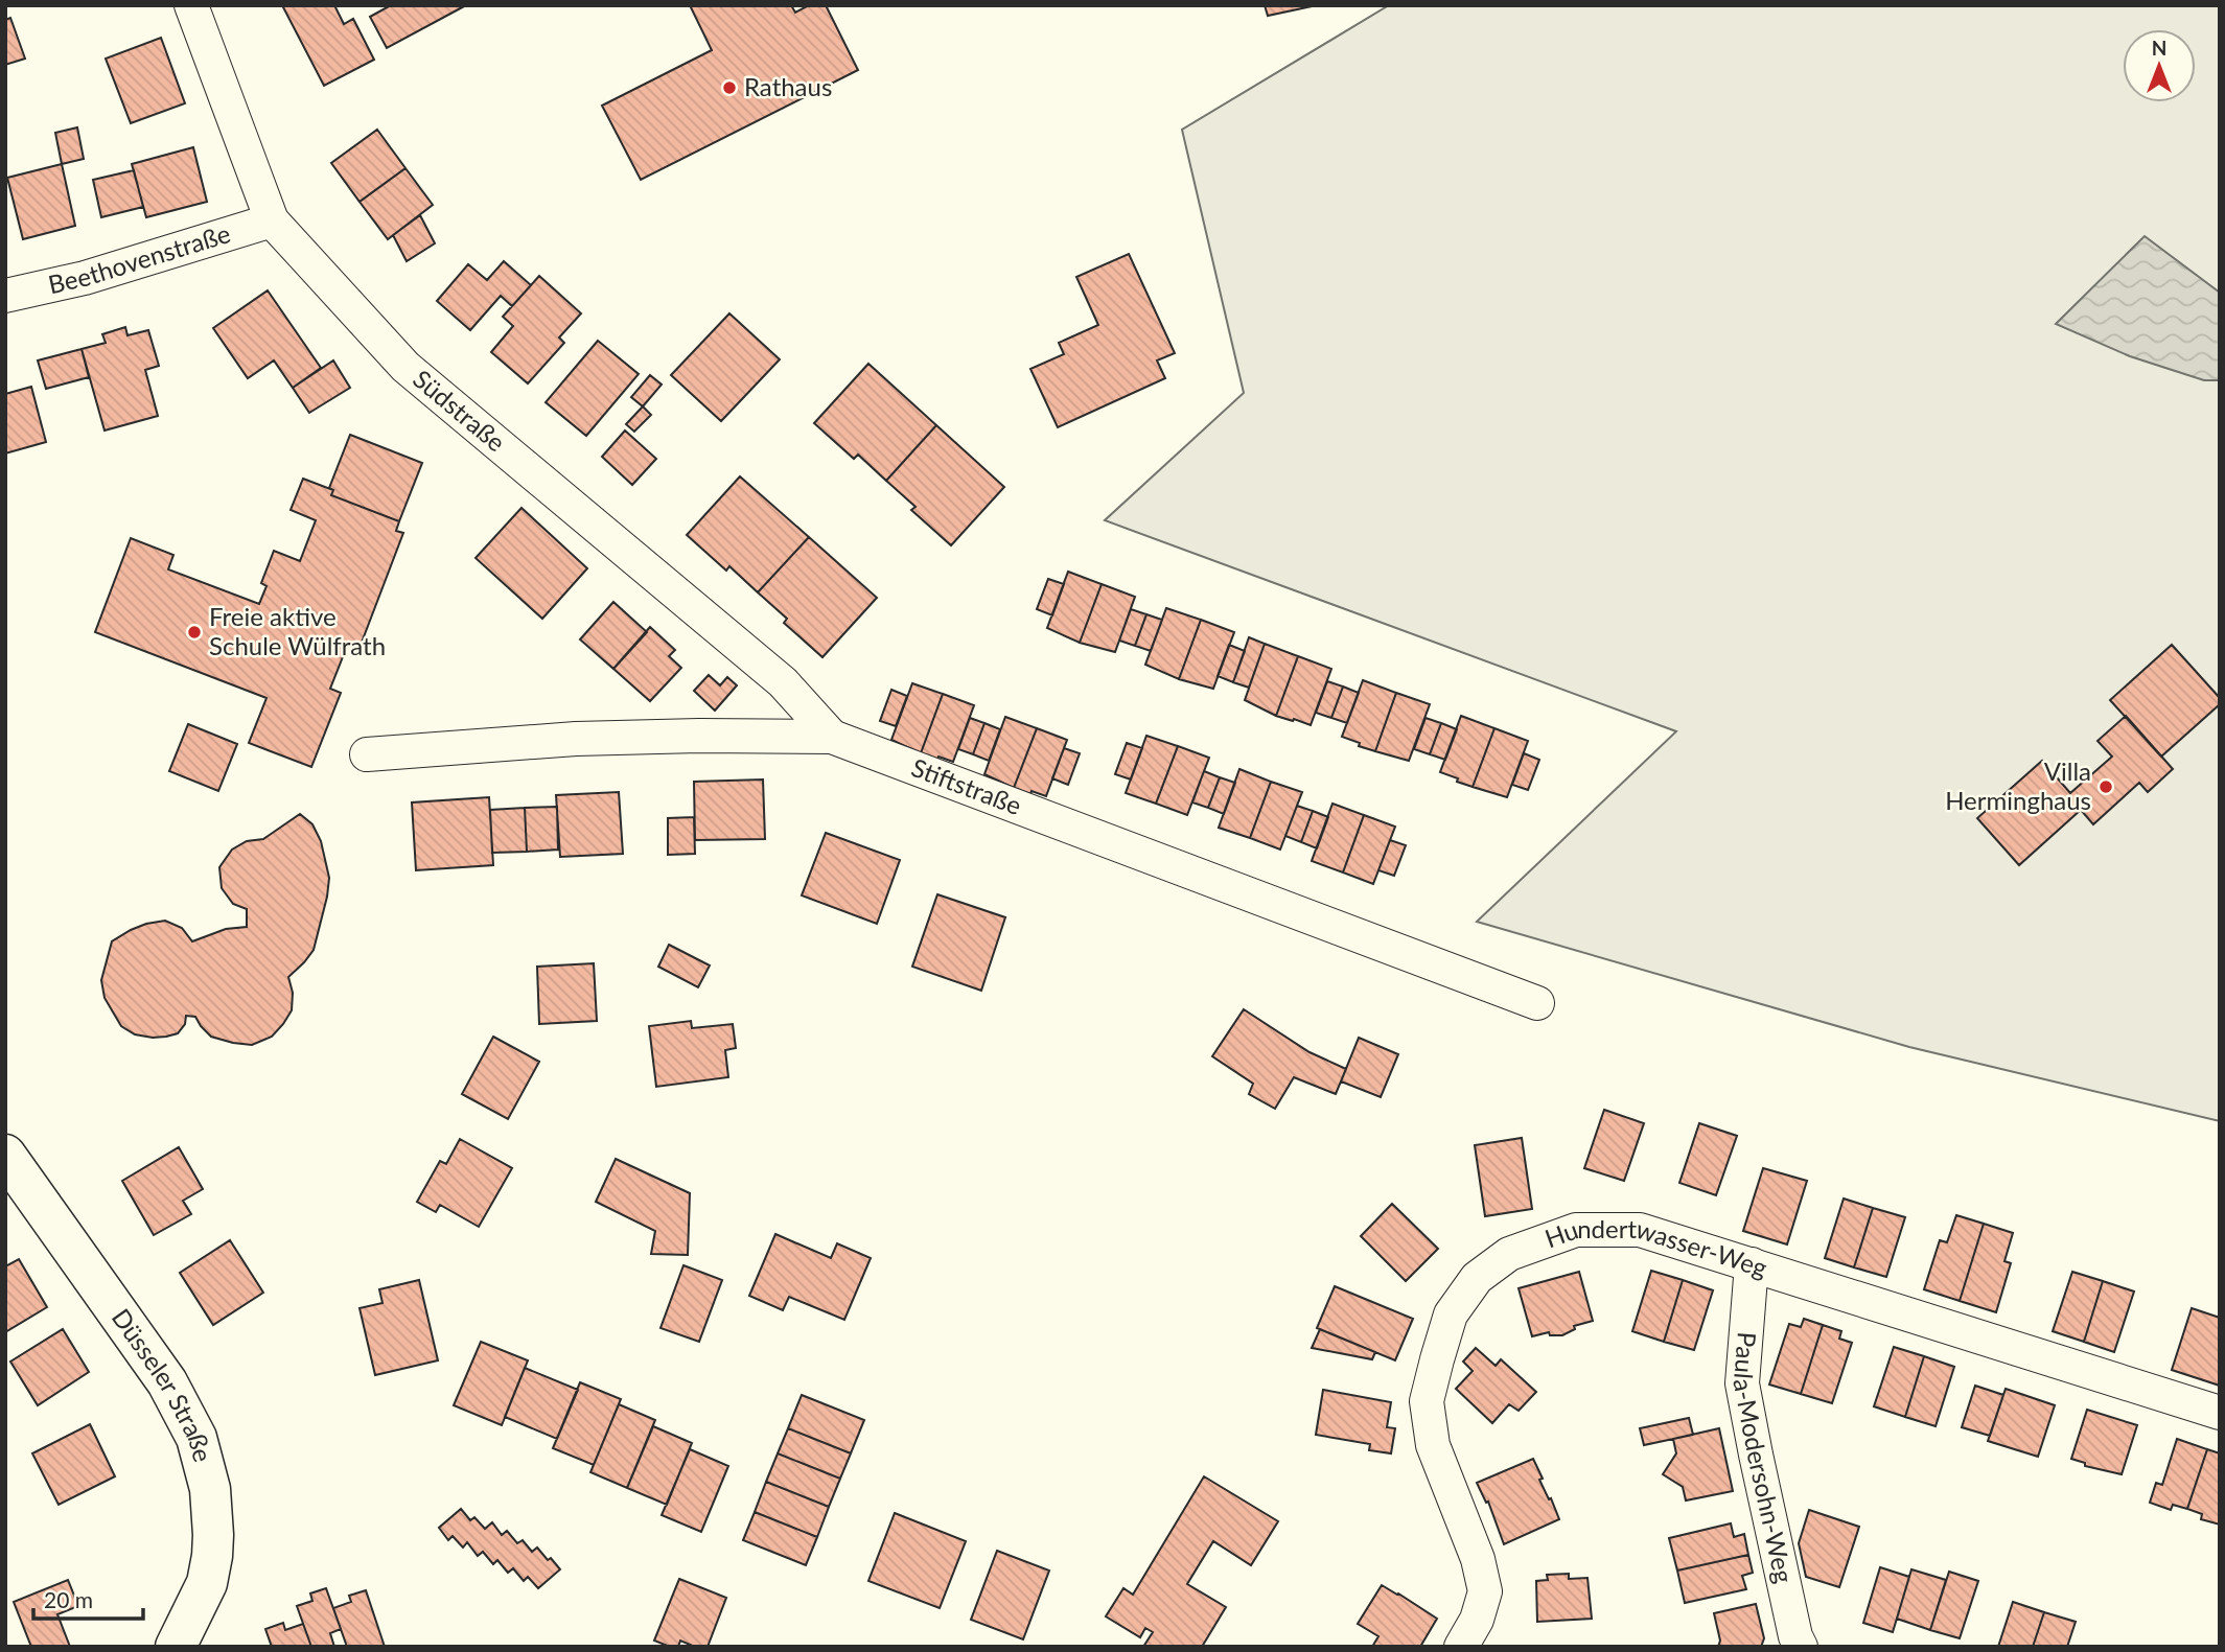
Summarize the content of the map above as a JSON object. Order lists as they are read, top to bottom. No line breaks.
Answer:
{"streets":{"main road":["Düsseler Straße"],"street":["Beethovenstraße","Südstraße","Stiftstraße","Hundertwasser-Weg","Paula-Modersohn-Weg"]},"crossings":[["Beethovenstraße","Südstraße"],["Südstraße","Stiftstraße"],["Hundertwasser-Weg","Paula-Modersohn-Weg"]],"places":["Rathaus","Freie aktive Schule Wülfrath","Villa Herminghaus"],"scale_bar":"20 m","north":"top"}
